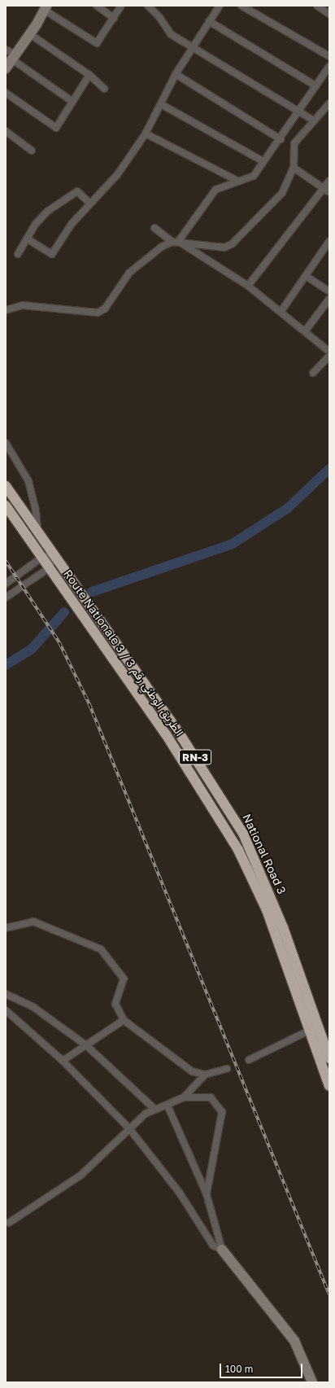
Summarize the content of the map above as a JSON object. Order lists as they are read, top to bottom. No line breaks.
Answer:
{"streets":{"highway":["Route Nationale 3 / الطريق الوطني رقم 3","RN-3","National Road 3"]},"crossings":[["Route Nationale 3 / الطريق الوطني رقم 3","National Road 3"]],"scale_bar":"100 m"}
